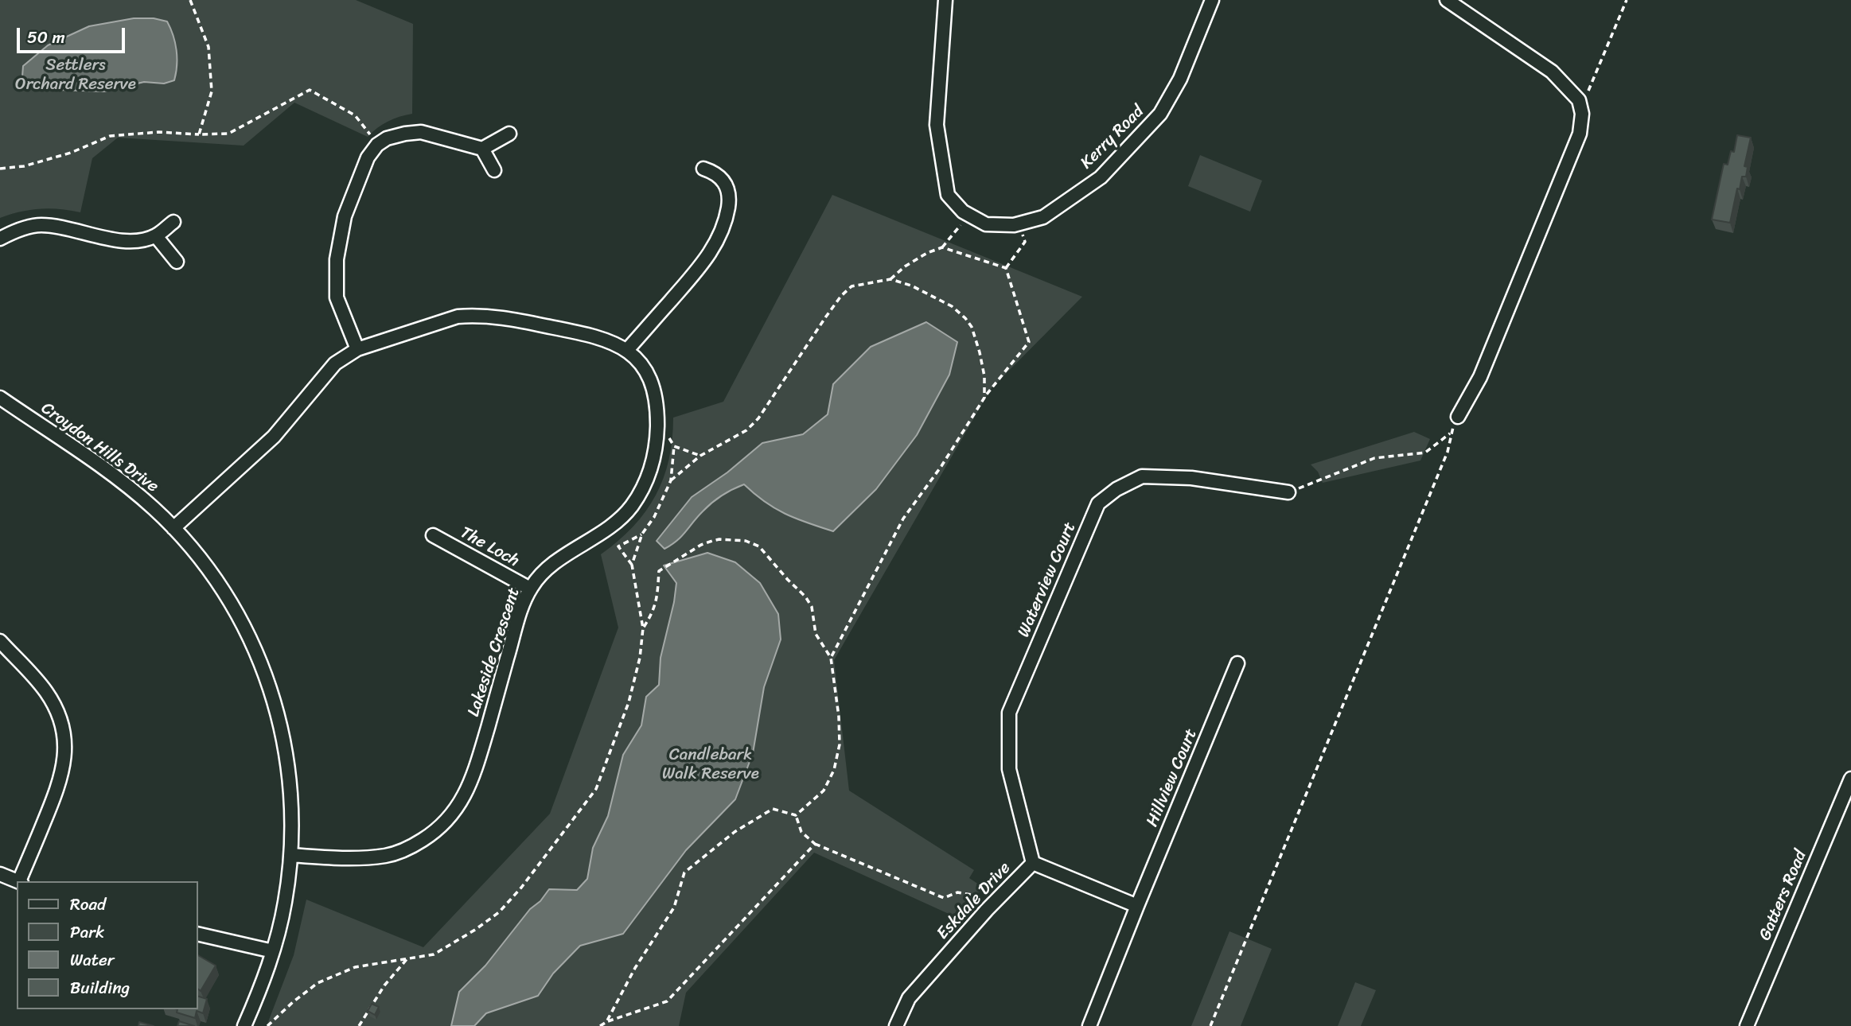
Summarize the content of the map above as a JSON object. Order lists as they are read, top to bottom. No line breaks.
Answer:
{"streets":{"street":["Kerry Road","Croydon Hills Drive","The Loch","Waterview Court","Lakeside Crescent","Hillview Court","Gatters Road","Eskdale Drive"]},"crossings":[["Croydon Hills Drive","Lakeside Crescent"],["The Loch","Lakeside Crescent"],["Waterview Court","Eskdale Drive"],["Hillview Court","Eskdale Drive"]],"parks":["Settlers Orchard Reserve","Candlebark Walk Reserve"],"legend":["Road","Park","Water","Building"],"scale_bar":"50 m"}
